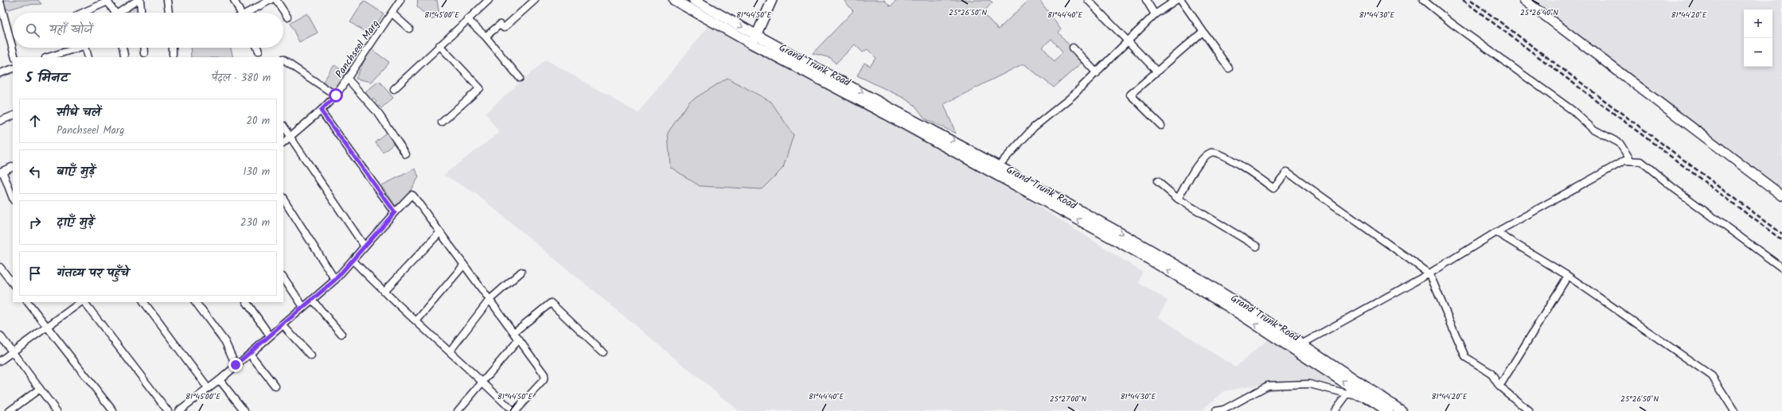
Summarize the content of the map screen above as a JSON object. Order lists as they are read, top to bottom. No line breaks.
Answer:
{"streets":{"highway":["Grand Trunk Road"],"street":["Panchseel Marg"]},"page":{"map_buttons":["+","−"],"search":"यहाँ खोजें","heading":["5 मिनट","पैदल · 380 m"],"list":[["सीधे चलें","Panchseel Marg","20 m"],["बाएँ मुड़ें","130 m"],["दाएँ मुड़ें","230 m"],"गंतव्य पर पहुँचे"]},"coordinates":["25°26'50\"N","25°26'40\"N","81°45'00\"E","81°44'50\"E","81°44'40\"E","81°44'30\"E","81°44'20\"E","25°27'00\"N"]}
